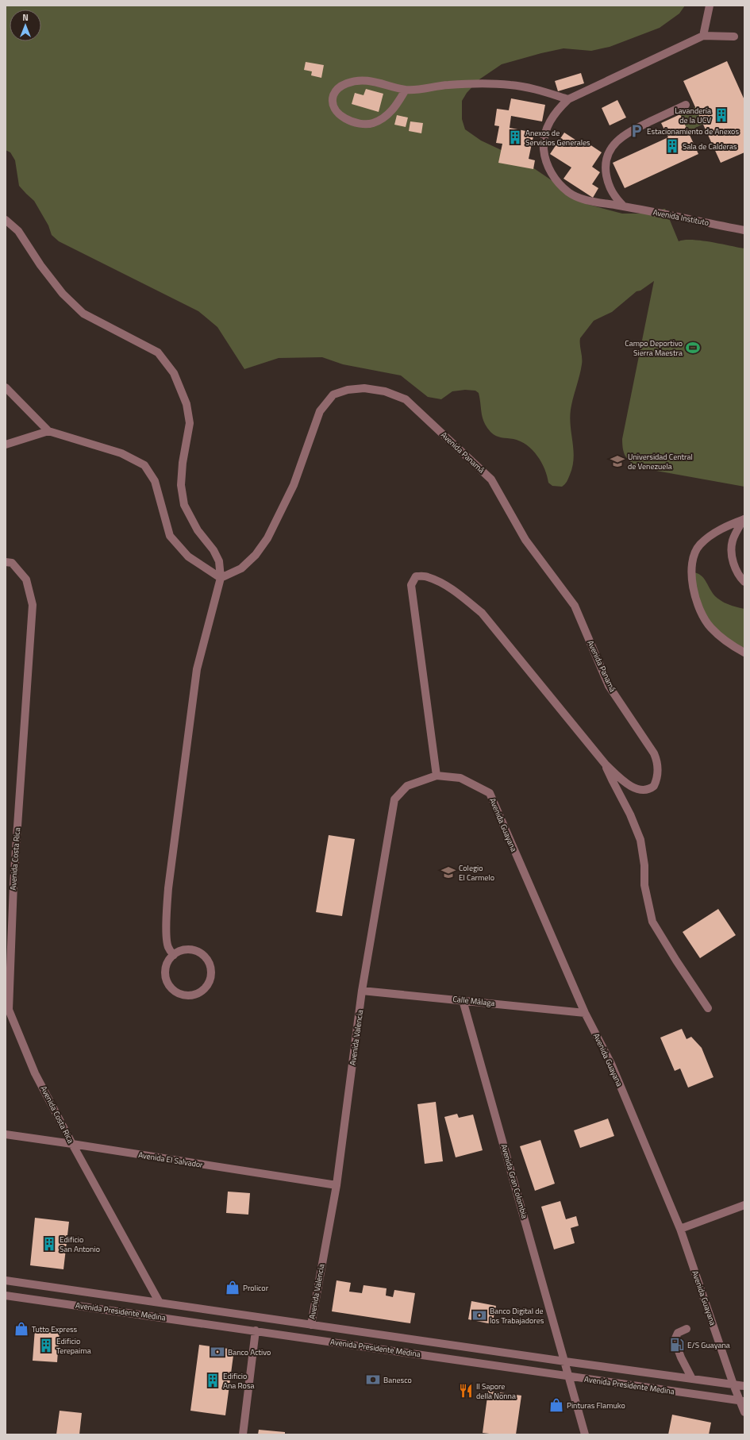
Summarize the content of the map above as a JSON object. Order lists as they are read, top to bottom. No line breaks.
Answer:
{"streets":{"street":["Avenida Instituto","Avenida Panamá","Avenida Guayana","Avenida Costa Rica","Calle Málaga","Avenida Valencia","Avenida El Salvador","Avenida Gran Colombia","Avenida Presidente Medina"]},"crossings":[["Avenida Panamá","Avenida Guayana"],["Avenida Panamá","Avenida Valencia"],["Avenida Guayana","Calle Málaga"],["Avenida Guayana","Avenida Valencia"],["Avenida Guayana","Avenida Presidente Medina"],["Avenida Costa Rica","Avenida El Salvador"],["Avenida Costa Rica","Avenida Presidente Medina"],["Calle Málaga","Avenida Valencia"],["Calle Málaga","Avenida Gran Colombia"],["Avenida Valencia","Avenida El Salvador"],["Avenida Valencia","Avenida Presidente Medina"],["Avenida Gran Colombia","Avenida Presidente Medina"]],"places":{"building":["Lavandería de la UCV","Anexos de Servicios Generales","Sala de Calderas","Edificio San Antonio","Edificio Terepaima","Edificio Ana Rosa"],"parking":["Estacionamiento de Anexos"],"sports":["Campo Deportivo Sierra Maestra"],"school or university":["Universidad Central de Venezuela","Colegio El Carmelo"],"shop":["Prolicor","Tutto Express","Pinturas Flamuko"],"bank":["Banco Digital de los Trabajadores","Banco Activo","Banesco"],"fuel station":["E/S Guayana"],"restaurant":["Il Sapore della Nonna"]},"north":"top"}
